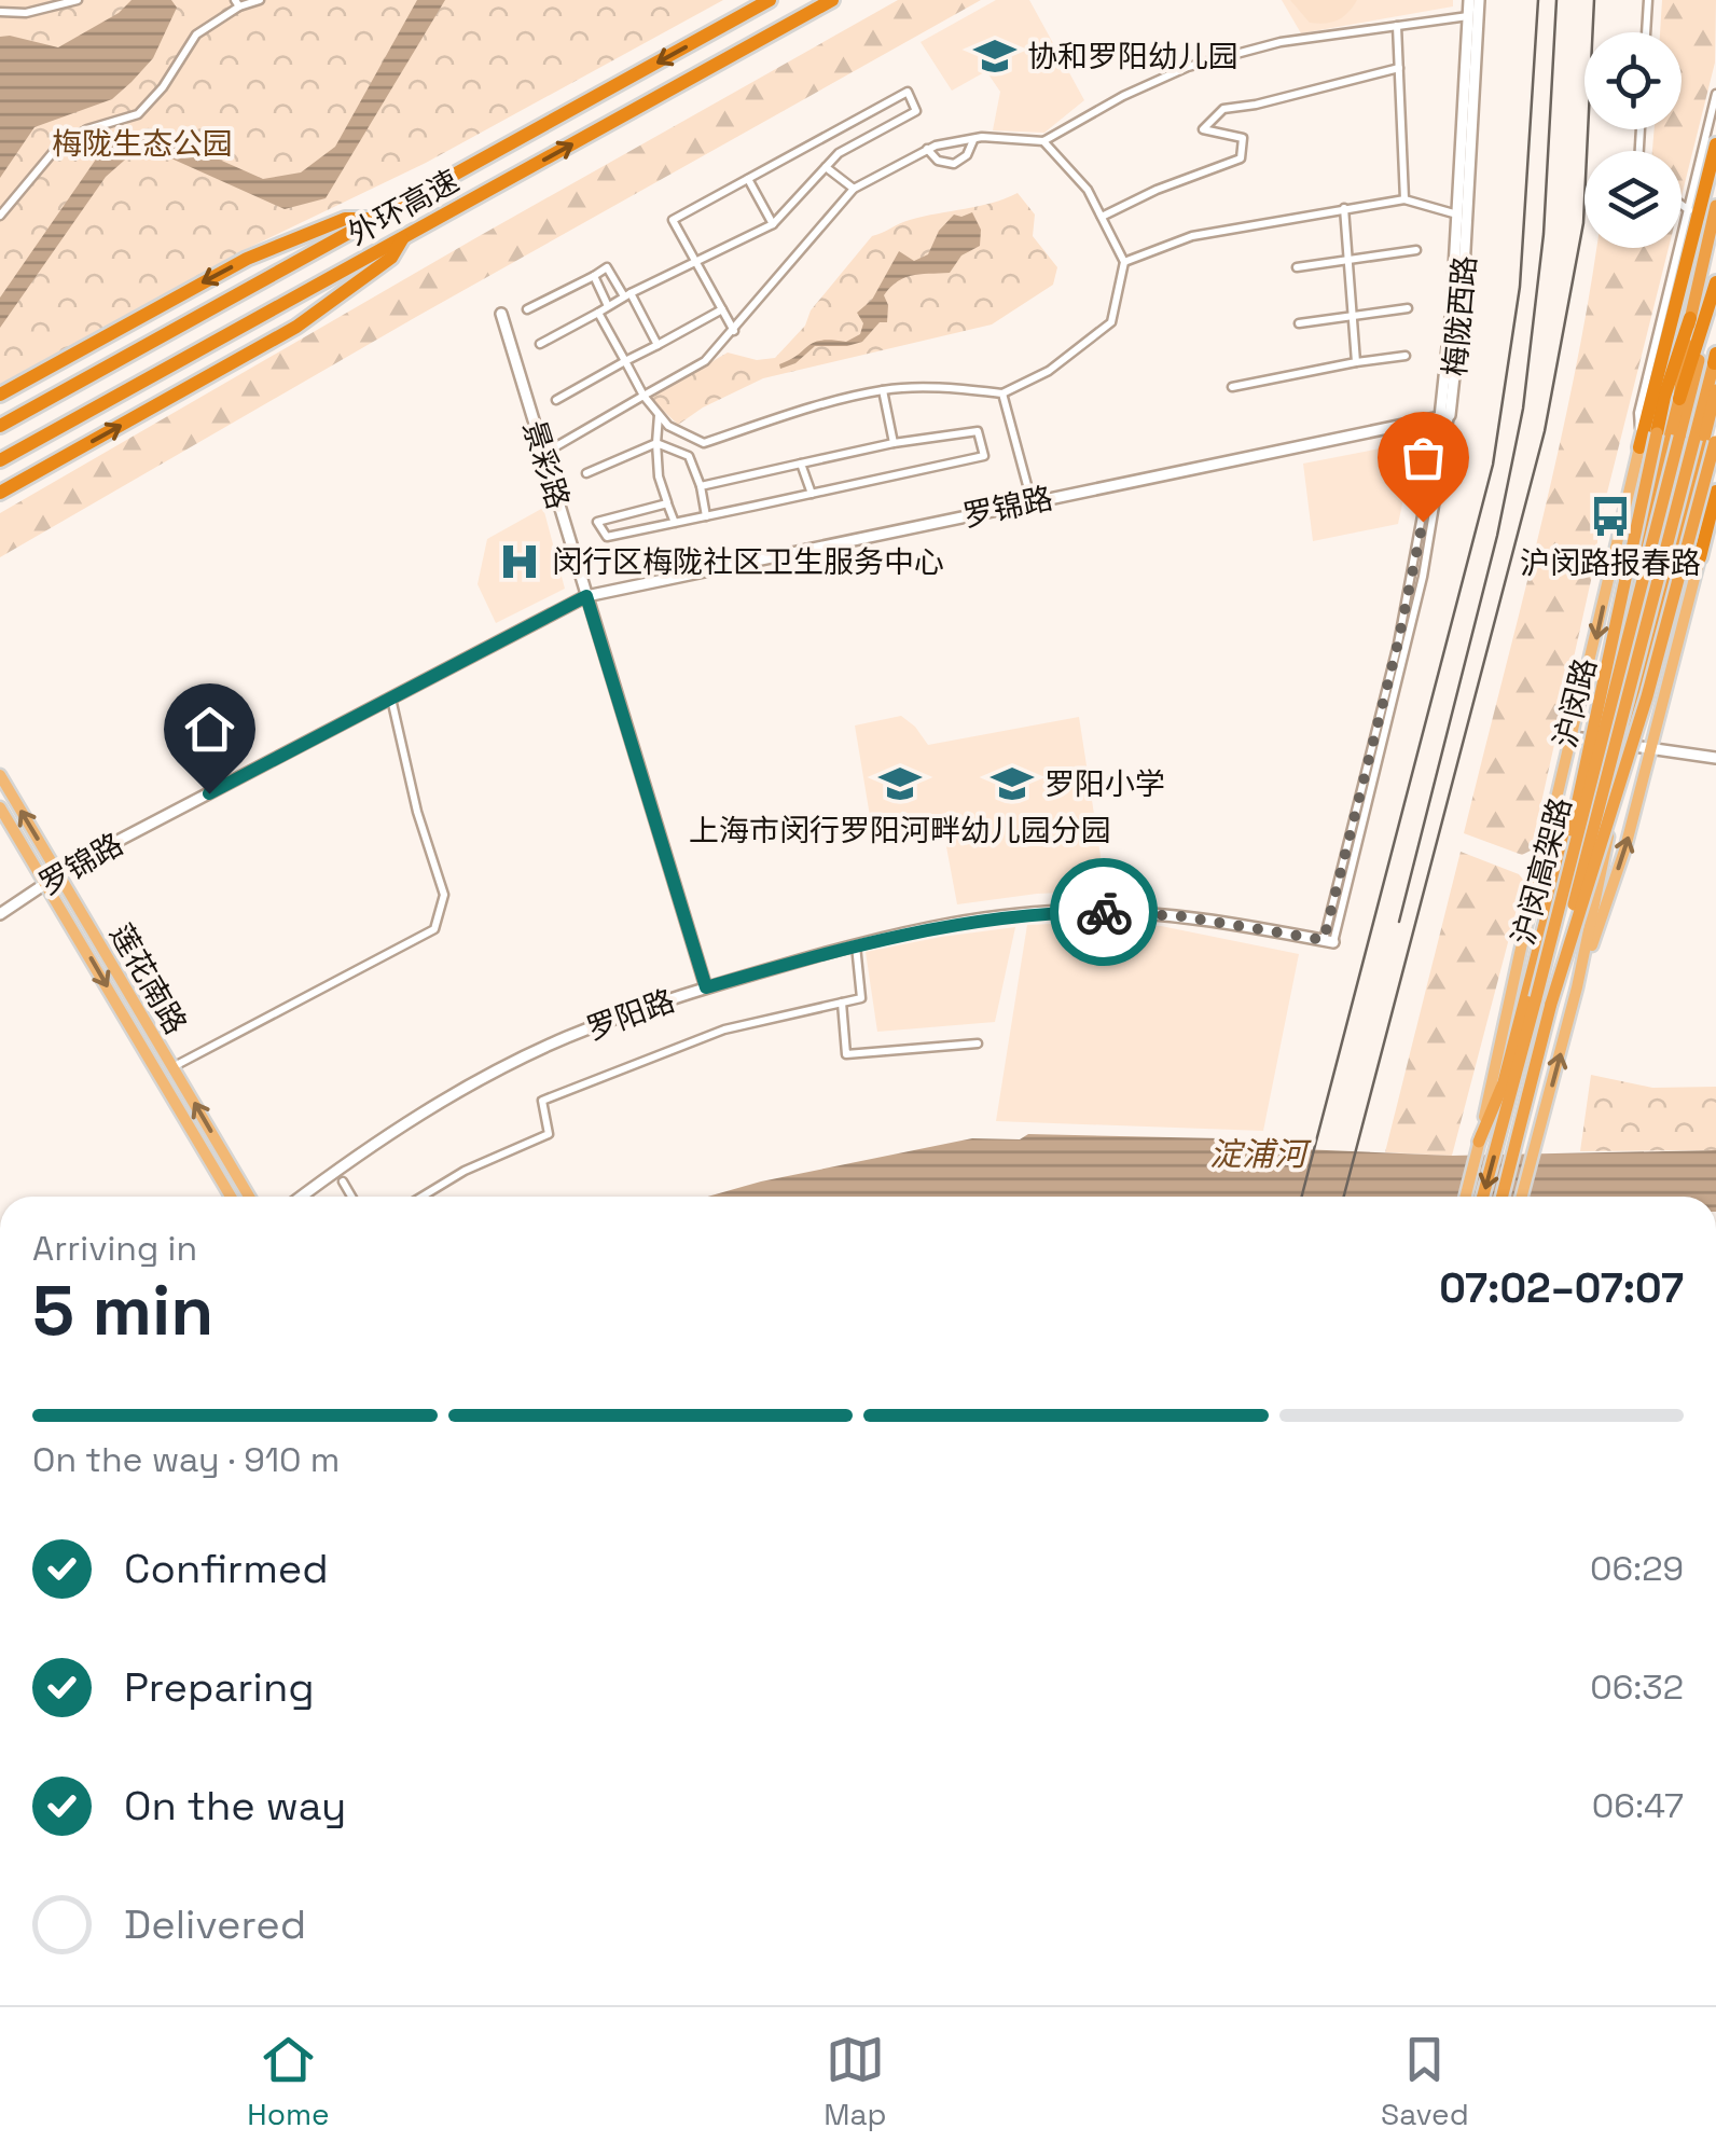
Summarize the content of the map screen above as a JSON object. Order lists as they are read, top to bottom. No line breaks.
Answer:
{"streets":{"highway":["外环高速","沪闵路","沪闵高架路"],"main road":["莲花南路"],"street":["梅陇西路","景彩路","罗锦路","罗阳路"]},"crossings":[["梅陇西路","罗锦路"],["梅陇西路","罗阳路"],["景彩路","罗锦路"],["景彩路","罗阳路"],["罗锦路","莲花南路"]],"water":["淀浦河"],"parks":["梅陇生态公园"],"places":{"school or university":["协和罗阳幼儿园","上海市闵行罗阳河畔幼儿园分园","罗阳小学"],"bus stop":["沪闵路报春路"],"hospital":["闵行区梅陇社区卫生服务中心"]},"page":{"heading":["5 min","Arriving in","07:02–07:07"],"bar":"On the way · 910 m","list":[["Confirmed","06:29"],["Preparing","06:32"],["On the way","06:47"],"Delivered"],"tabs":["Home","Map","Saved"]}}
